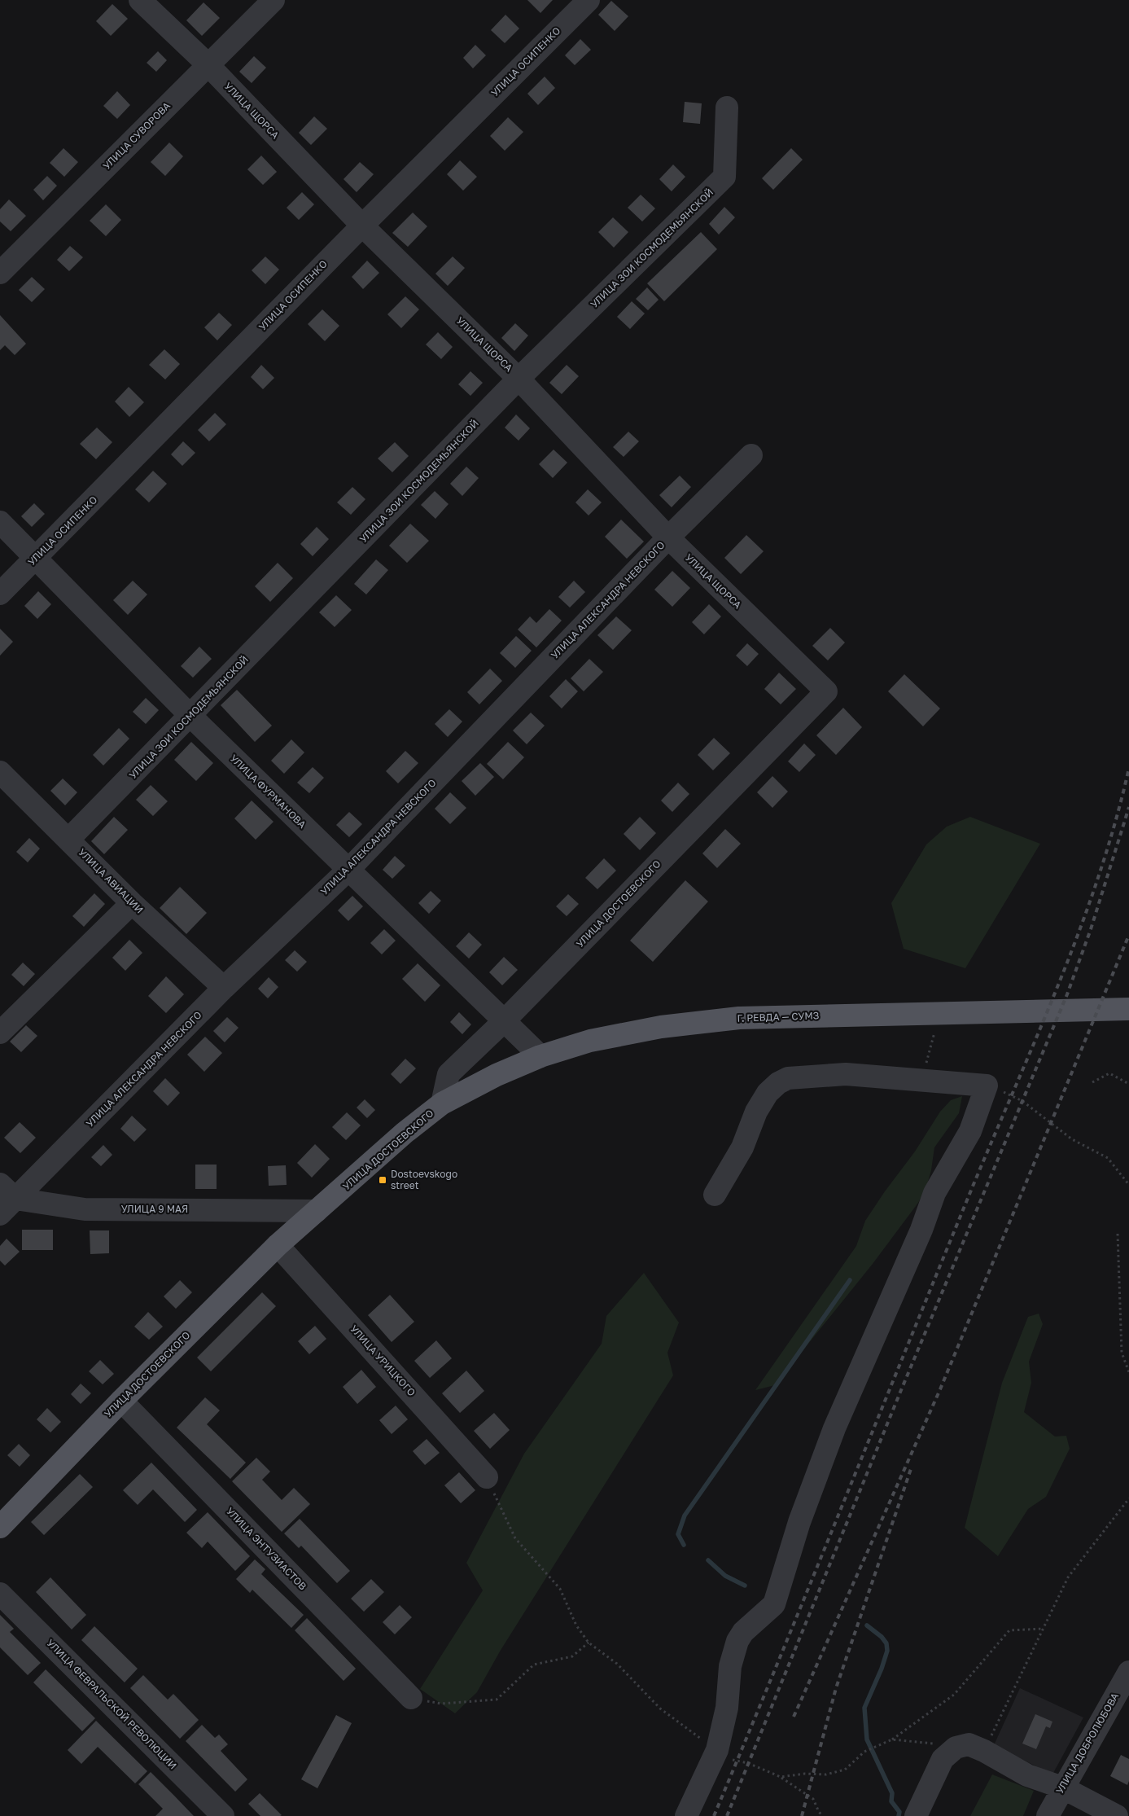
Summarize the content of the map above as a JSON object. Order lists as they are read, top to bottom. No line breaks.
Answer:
{"streets":{"main road":["УЛИЦА ДОСТОЕВСКОГО","Г. РЕВДА — СУМЗ"],"street":["УЛИЦА ОСИПЕНКО","УЛИЦА ЩОРСА","УЛИЦА СУВОРОВА","УЛИЦА ЗОИ КОСМОДЕМЬЯНСКОЙ","УЛИЦА АЛЕКСАНДРА НЕВСКОГО","УЛИЦА ФУРМАНОВА","УЛИЦА АВИАЦИИ","УЛИЦА 9 МАЯ","УЛИЦА УРИЦКОГО","УЛИЦА ЭНТУЗИАСТОВ","УЛИЦА ФЕВРАЛЬСКОЙ РЕВОЛЮЦИИ","УЛИЦА ДОБРОЛЮБОВА"]},"crossings":[["УЛИЦА ОСИПЕНКО","УЛИЦА ЩОРСА"],["УЛИЦА ОСИПЕНКО","УЛИЦА ФУРМАНОВА"],["УЛИЦА ЩОРСА","УЛИЦА СУВОРОВА"],["УЛИЦА ЩОРСА","УЛИЦА ЗОИ КОСМОДЕМЬЯНСКОЙ"],["УЛИЦА ЩОРСА","УЛИЦА АЛЕКСАНДРА НЕВСКОГО"],["УЛИЦА ЩОРСА","УЛИЦА ДОСТОЕВСКОГО"],["УЛИЦА ЗОИ КОСМОДЕМЬЯНСКОЙ","УЛИЦА ФУРМАНОВА"],["УЛИЦА ЗОИ КОСМОДЕМЬЯНСКОЙ","УЛИЦА АВИАЦИИ"],["УЛИЦА АЛЕКСАНДРА НЕВСКОГО","УЛИЦА ФУРМАНОВА"],["УЛИЦА АЛЕКСАНДРА НЕВСКОГО","УЛИЦА АВИАЦИИ"],["УЛИЦА АЛЕКСАНДРА НЕВСКОГО","УЛИЦА 9 МАЯ"],["УЛИЦА ФУРМАНОВА","УЛИЦА ДОСТОЕВСКОГО"],["УЛИЦА ФУРМАНОВА","Г. РЕВДА — СУМЗ"],["УЛИЦА ДОСТОЕВСКОГО","Г. РЕВДА — СУМЗ"],["УЛИЦА ДОСТОЕВСКОГО","УЛИЦА 9 МАЯ"],["УЛИЦА ДОСТОЕВСКОГО","УЛИЦА УРИЦКОГО"],["УЛИЦА ДОСТОЕВСКОГО","УЛИЦА ЭНТУЗИАСТОВ"]],"places":{"transit":["Dostoevskogo street"]}}
